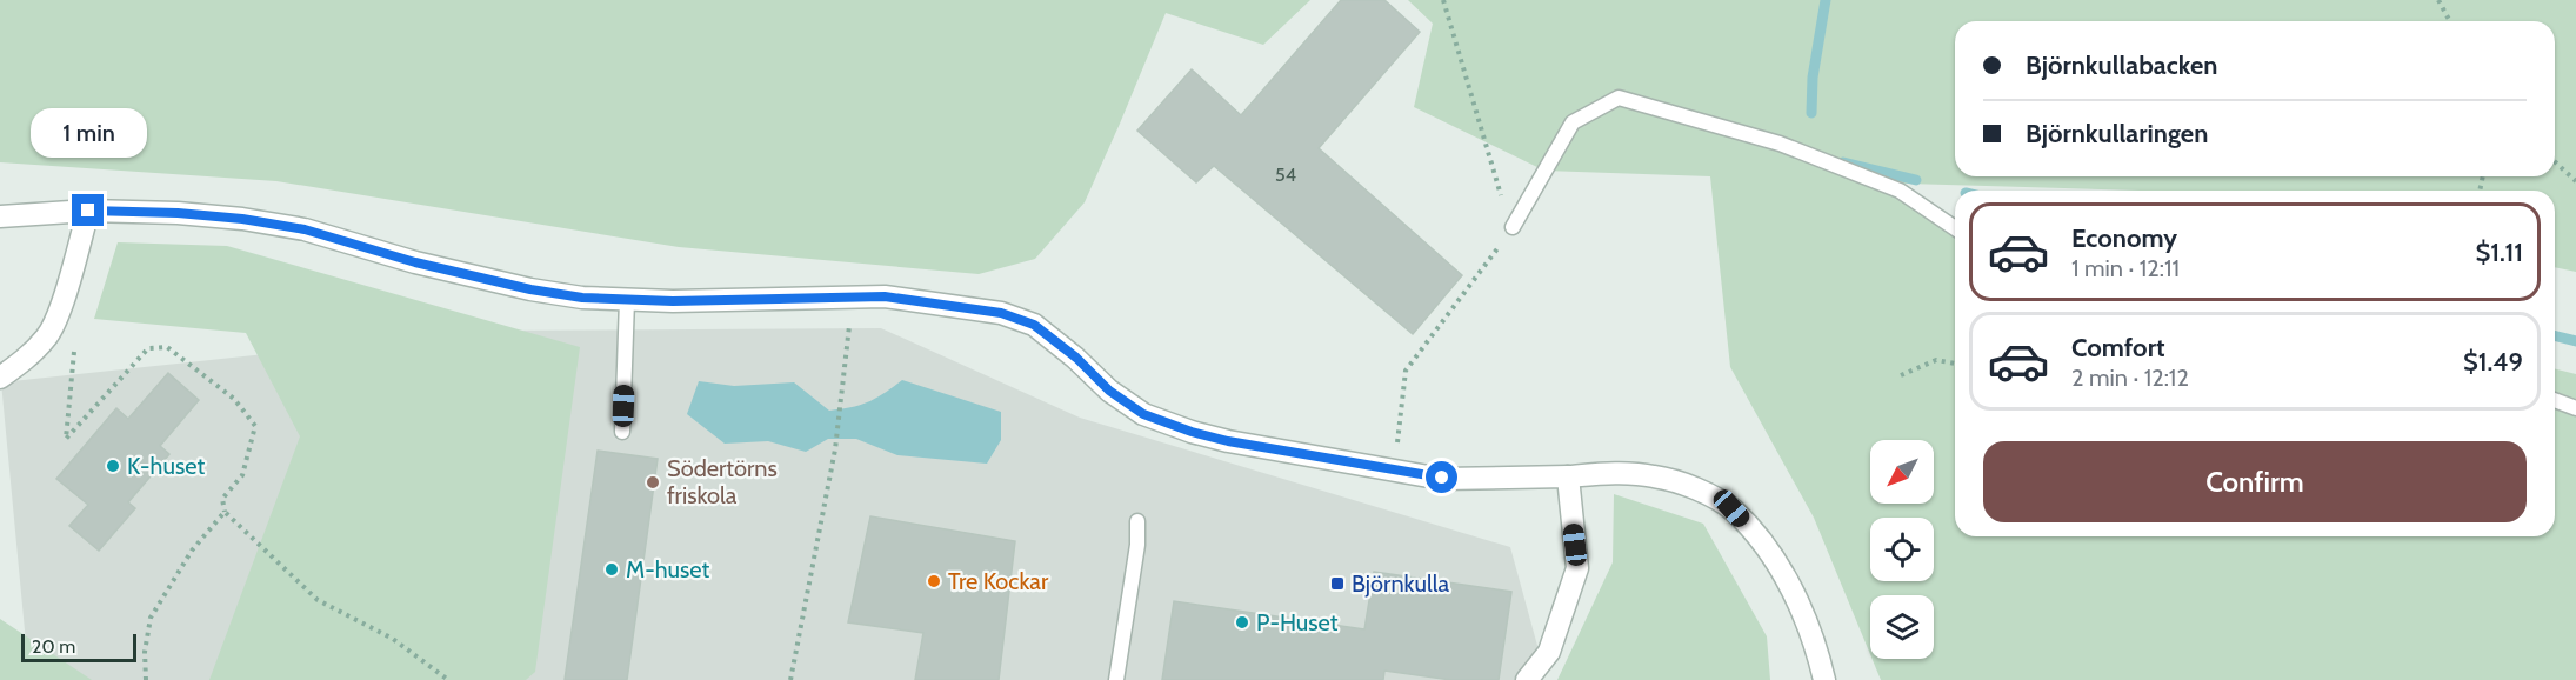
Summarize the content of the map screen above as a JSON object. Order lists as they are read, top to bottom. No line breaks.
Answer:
{"places":{"other":["K-huset","Södertörns friskola","M-huset","Tre Kockar","P-Huset"],"transit":["Björnkulla"]},"house_numbers":["54"],"scale_bar":"20 m","north":"bottom left","page":{"banner":["Björnkullabacken","Björnkullaringen"],"bubble":"1 min","list":[{"name":"Economy","note":"1 min · 12:11","value":"$1.11"},{"name":"Comfort","note":"2 min · 12:12","value":"$1.49"}],"buttons":"Confirm","scale":"20 m"}}
